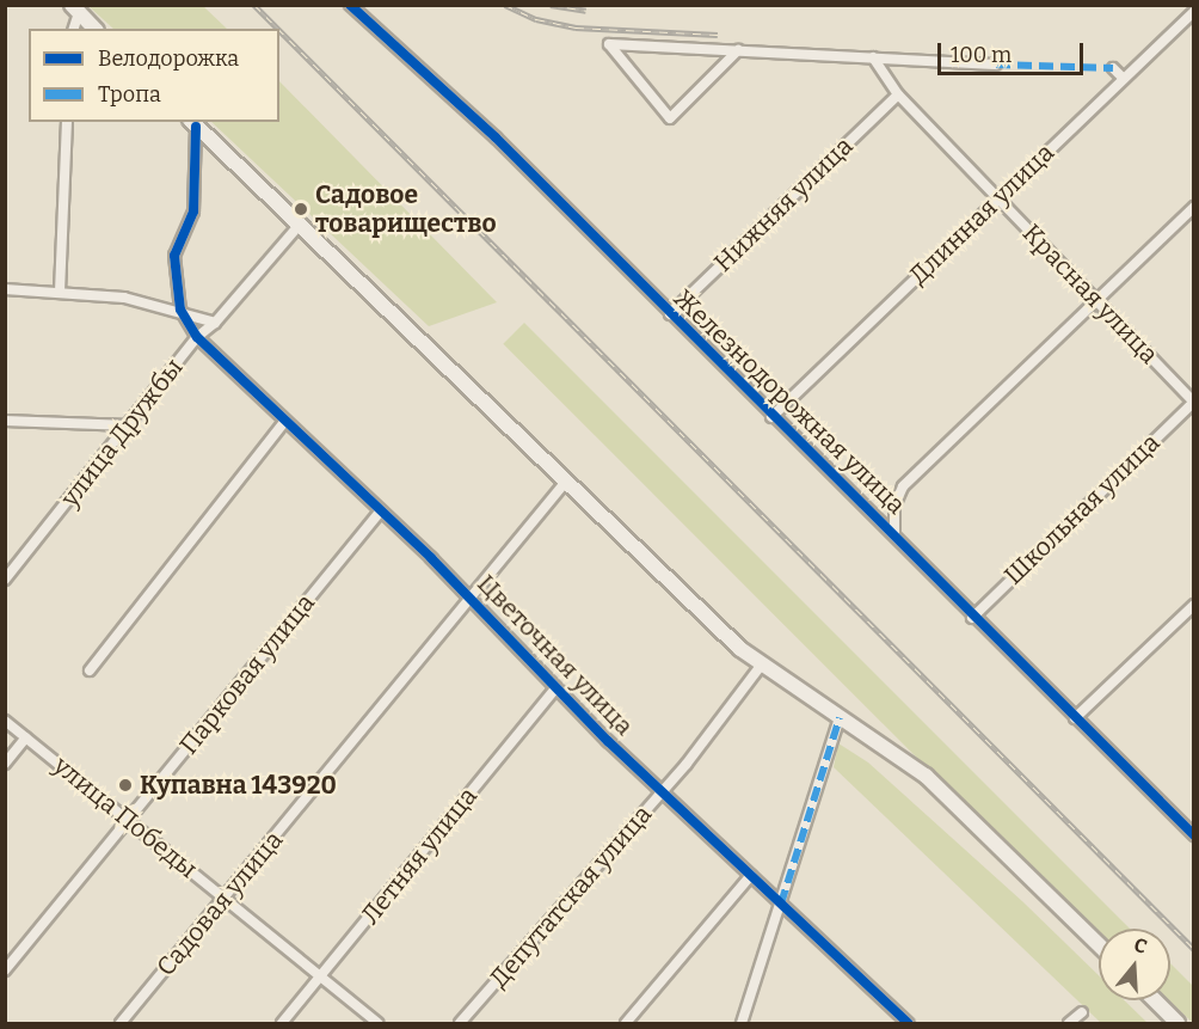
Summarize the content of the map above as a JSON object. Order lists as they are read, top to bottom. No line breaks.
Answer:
{"streets":{"street":["Нижняя улица","Длинная улица","Красная улица","Железнодорожная улица","улица Дружбы","Школьная улица","Цветочная улица","Парковая улица","улица Победы","Летняя улица","Депутатская улица","Садовая улица"]},"crossings":[["Нижняя улица","Красная улица"],["Нижняя улица","Железнодорожная улица"],["Длинная улица","Красная улица"],["Длинная улица","Железнодорожная улица"],["Красная улица","Школьная улица"],["Железнодорожная улица","Школьная улица"],["улица Дружбы","Цветочная улица"],["Цветочная улица","Парковая улица"],["Цветочная улица","Летняя улица"],["Цветочная улица","Депутатская улица"],["Цветочная улица","Садовая улица"],["Парковая улица","улица Победы"],["улица Победы","Летняя улица"],["улица Победы","Садовая улица"]],"places":["Садовое товарищество","Купавна 143920"],"legend":["Велодорожка","Тропа"],"scale_bar":"100 m","north":"top"}
